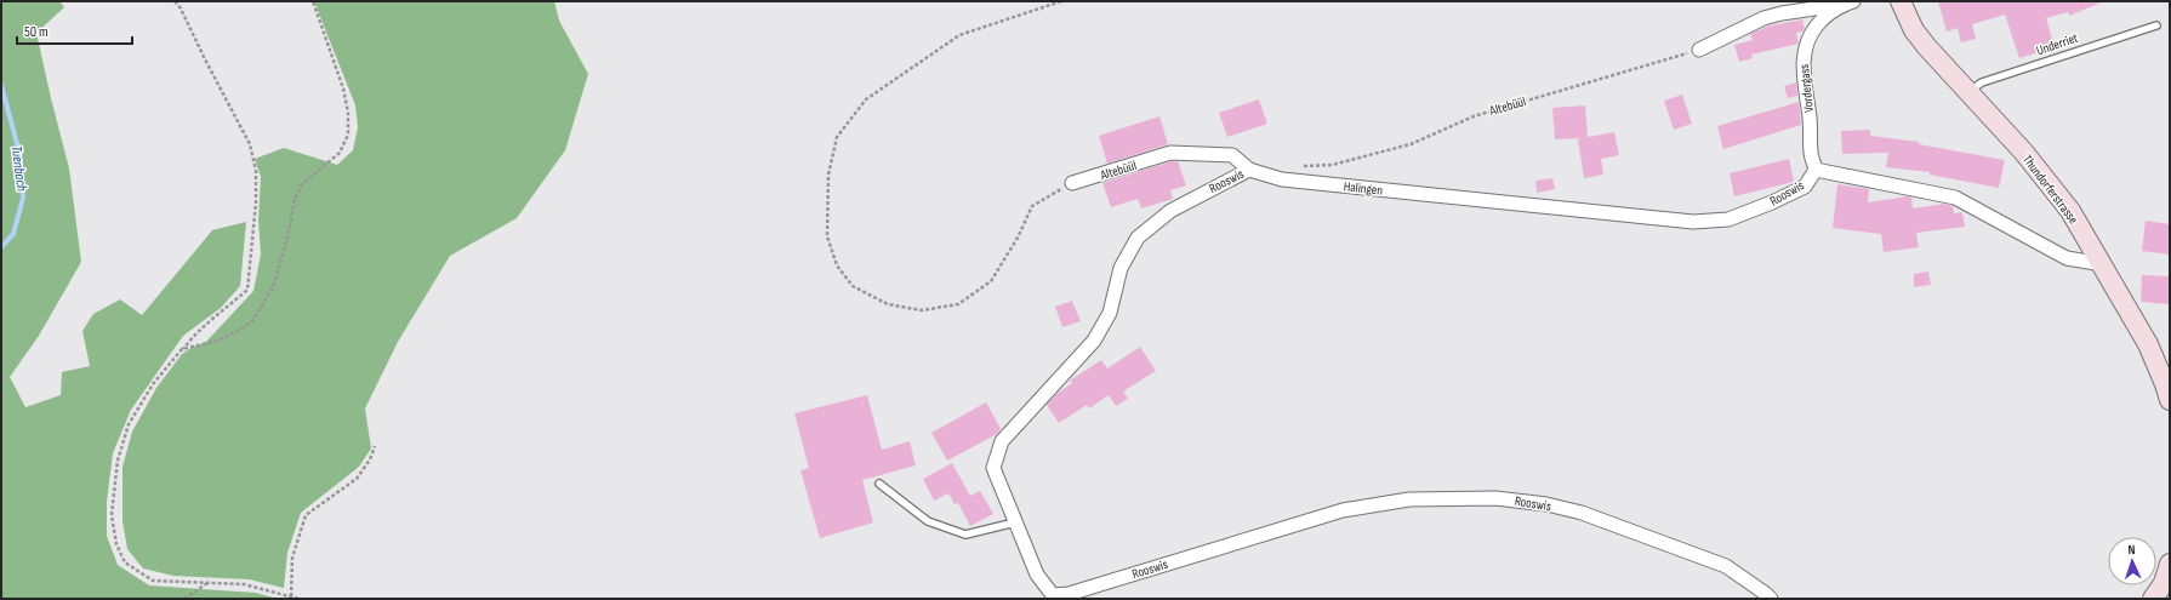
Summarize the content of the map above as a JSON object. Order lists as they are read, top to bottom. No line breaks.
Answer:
{"streets":{"street":["Vordergass","Altebüül","Rooswis","Halingen","Thundorferstrasse"],"lane":["Underriet"]},"crossings":[["Underriet","Thundorferstrasse"],["Vordergass","Rooswis"],["Altebüül","Rooswis"],["Altebüül","Halingen"],["Rooswis","Halingen"],["Rooswis","Thundorferstrasse"]],"water":["Tuenbach"],"scale_bar":"50 m","north":"top"}
